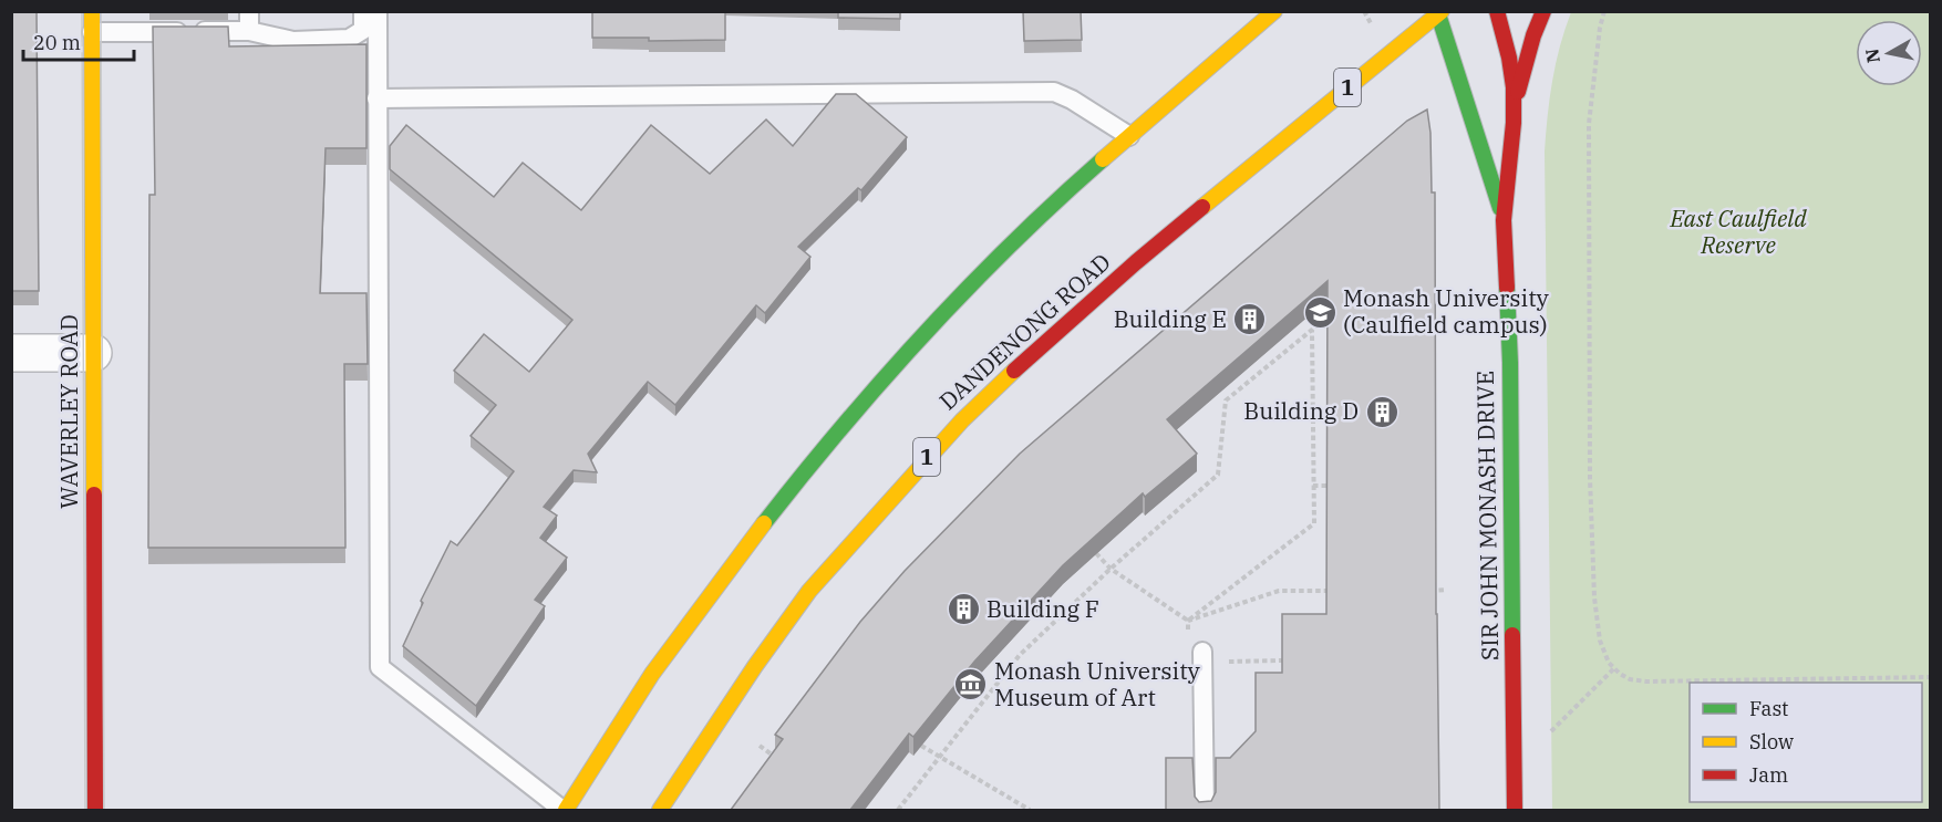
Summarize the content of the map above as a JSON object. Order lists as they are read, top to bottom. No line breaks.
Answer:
{"streets":{"main road":["1","DANDENONG ROAD","WAVERLEY ROAD","SIR JOHN MONASH DRIVE"]},"crossings":[["DANDENONG ROAD","SIR JOHN MONASH DRIVE"]],"parks":["East Caulfield Reserve"],"places":{"school or university":["Monash University (Caulfield campus)"],"building":["Building E","Building D","Building F"],"museum":["Monash University Museum of Art"]},"legend":["Fast","Slow","Jam"],"scale_bar":"20 m","north":"left"}
